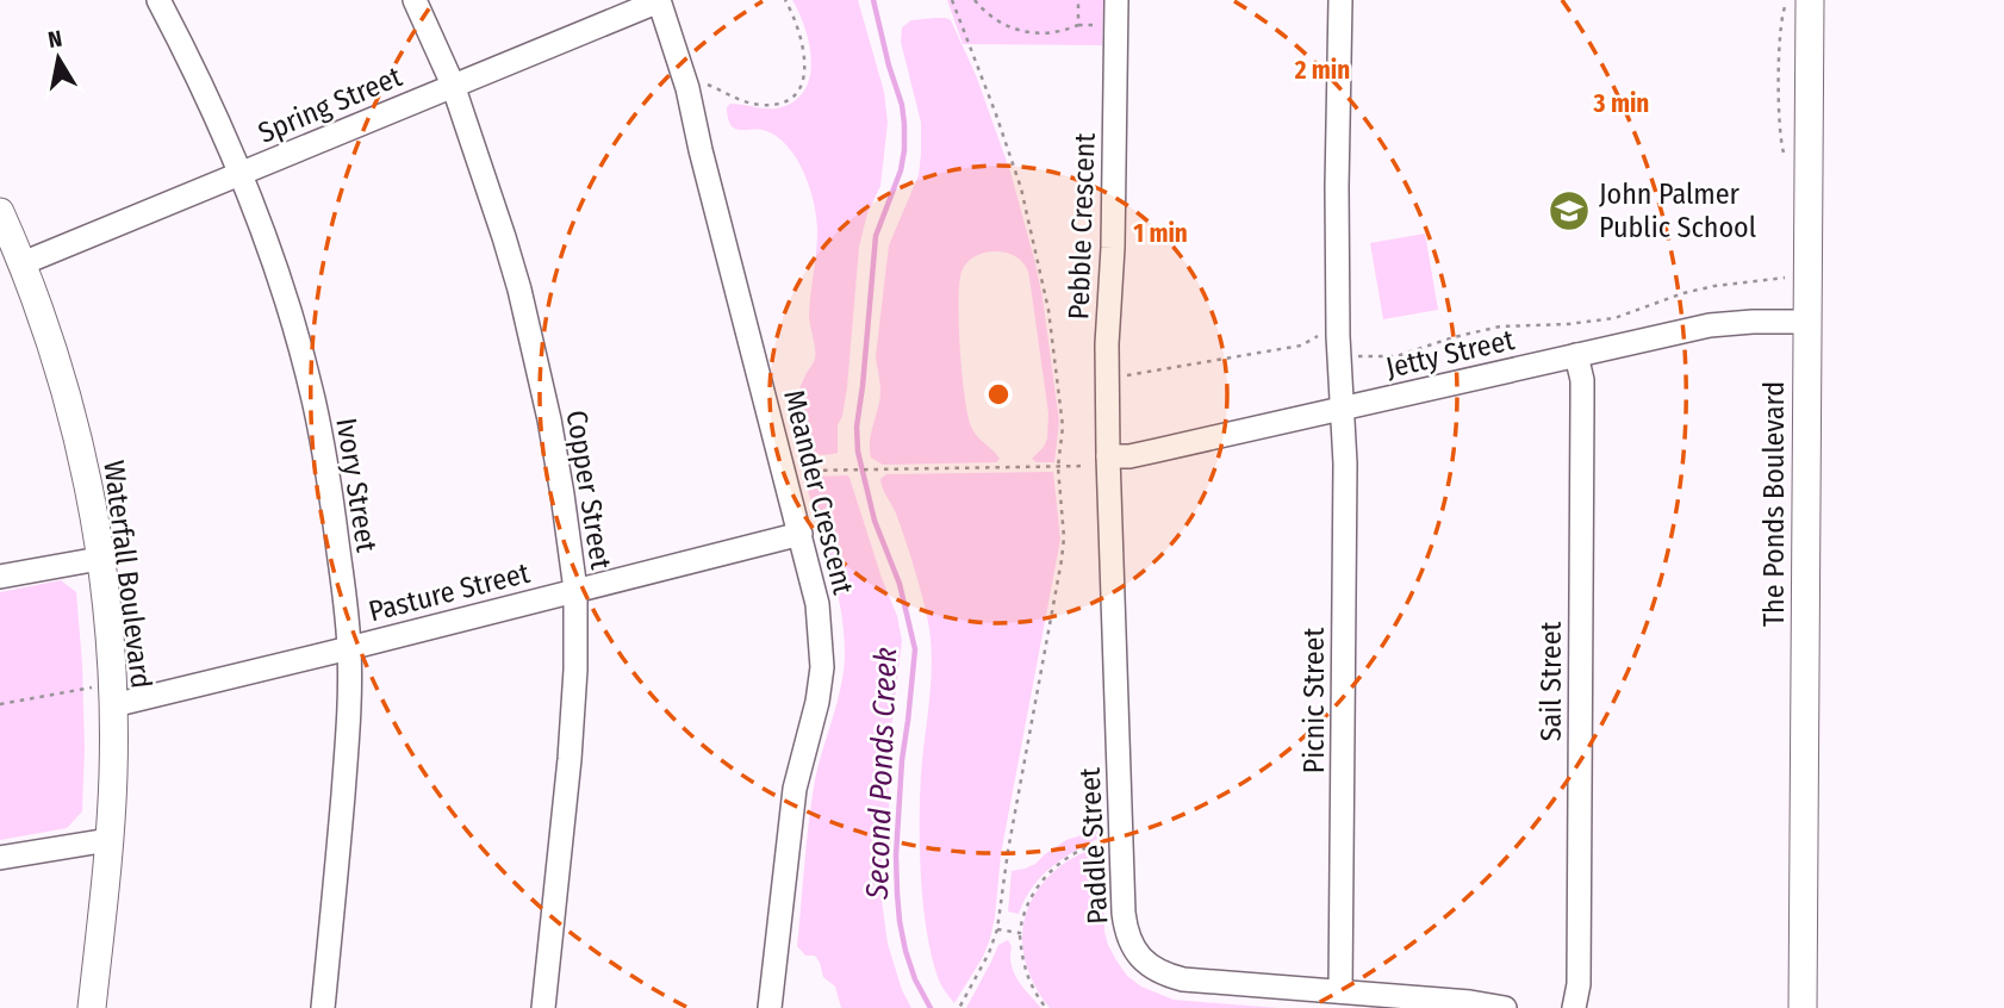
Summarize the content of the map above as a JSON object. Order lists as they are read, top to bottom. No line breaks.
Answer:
{"streets":{"street":["Spring Street","Pebble Crescent","Jetty Street","Ivory Street","Copper Street","Meander Crescent","The Ponds Boulevard","Waterfall Boulevard","Pasture Street","Sail Street","Picnic Street","Paddle Street"]},"crossings":[["Spring Street","Ivory Street"],["Spring Street","Copper Street"],["Spring Street","Meander Crescent"],["Spring Street","Waterfall Boulevard"],["Pebble Crescent","Jetty Street"],["Pebble Crescent","Paddle Street"],["Jetty Street","The Ponds Boulevard"],["Jetty Street","Sail Street"],["Jetty Street","Picnic Street"],["Jetty Street","Paddle Street"],["Ivory Street","Pasture Street"],["Copper Street","Pasture Street"],["Meander Crescent","Pasture Street"],["Waterfall Boulevard","Pasture Street"],["Picnic Street","Paddle Street"]],"water":["Second Ponds Creek"],"places":{"school or university":["John Palmer Public School"]},"north":"top","rings":["2 min","3 min","1 min"]}
